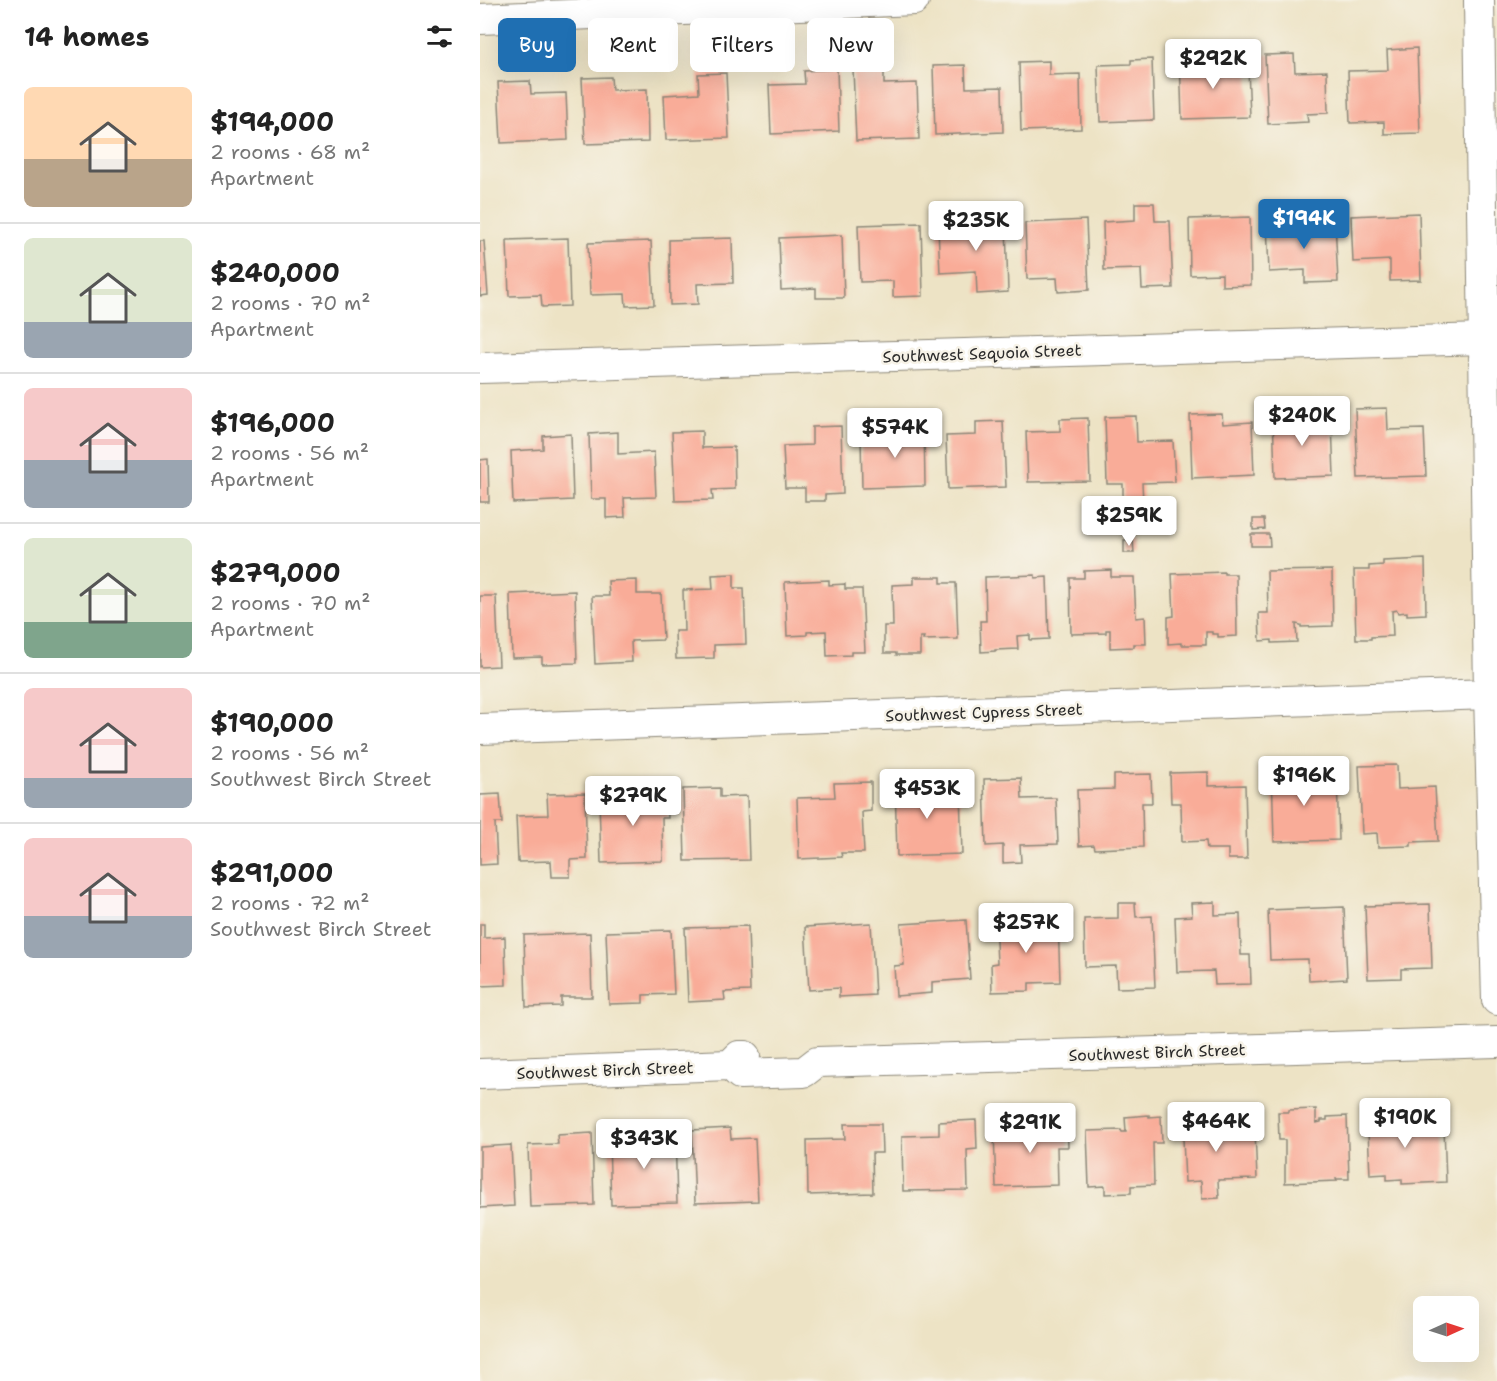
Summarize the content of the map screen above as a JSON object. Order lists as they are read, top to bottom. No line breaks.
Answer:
{"streets":{"street":["Southwest Sequoia Street","Southwest Cypress Street","Southwest Birch Street"]},"north":"right","page":{"heading":"14 homes","chip":["Buy","Rent","Filters","New"],"price":["$292K","$194K","$235K","$240K","$574K","$259K","$196K","$453K","$279K","$257K","$190K","$464K","$291K","$343K"],"list":[{"name":"$194,000","note":"2 rooms · 68 m² · Apartment"},{"name":"$240,000","note":"2 rooms · 70 m² · Apartment"},{"name":"$196,000","note":"2 rooms · 56 m² · Apartment"},{"name":"$279,000","note":"2 rooms · 70 m² · Apartment"},{"name":"$190,000","note":"2 rooms · 56 m² · Southwest Birch Street"},{"name":"$291,000","note":"2 rooms · 72 m² · Southwest Birch Street"}]}}
